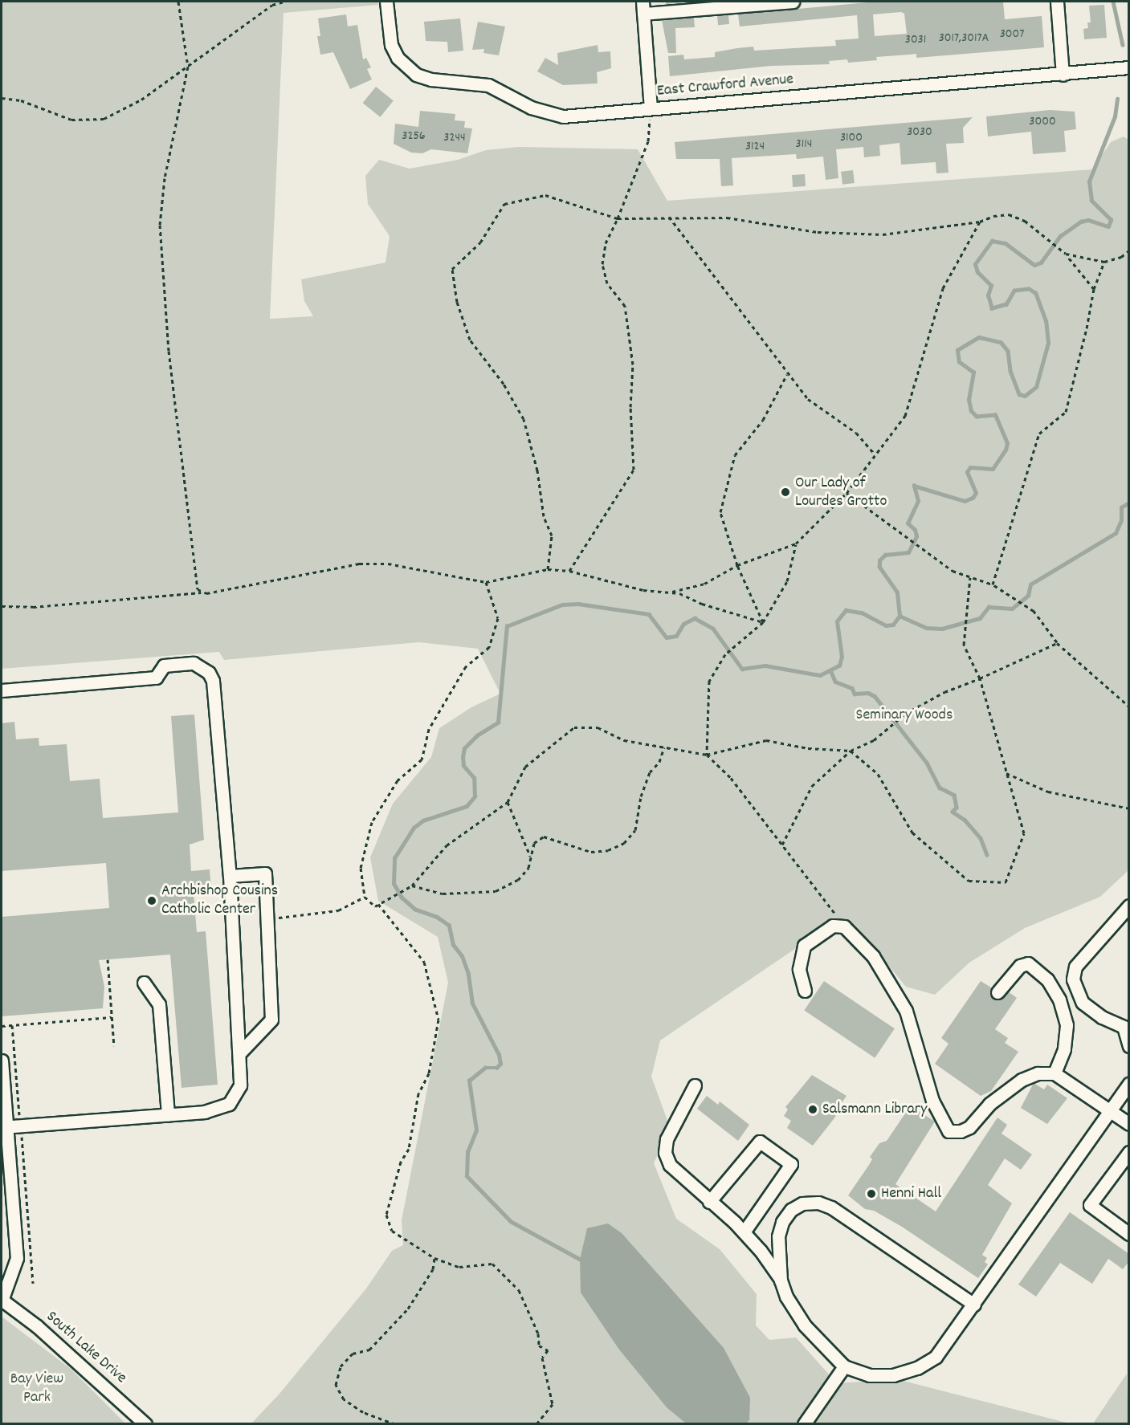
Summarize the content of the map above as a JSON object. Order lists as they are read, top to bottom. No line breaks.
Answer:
{"streets":{"street":["East Crawford Avenue","South Lake Drive"]},"parks":["Seminary Woods","Bay View Park"],"places":["Our Lady of Lourdes Grotto","Archbishop Cousins Catholic Center","Salsmann Library","Henni Hall"],"house_numbers":["3007","3017,3017A","3031","3000","3030","3256","3244","3100","3114","3124"]}
